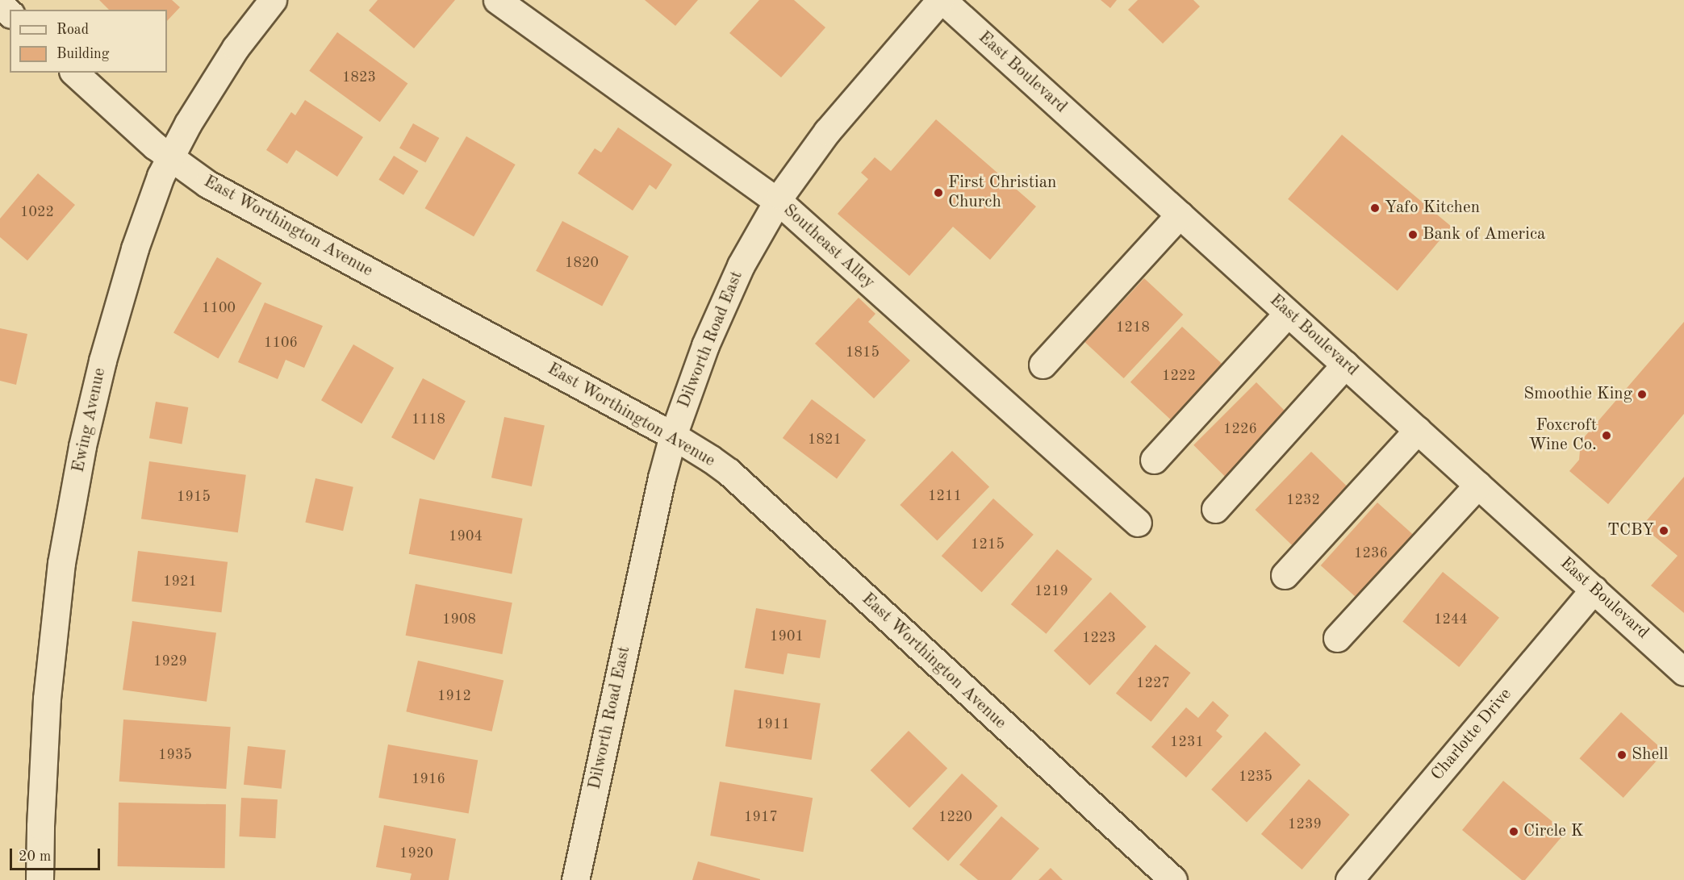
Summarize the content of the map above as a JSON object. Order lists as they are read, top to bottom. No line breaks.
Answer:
{"streets":{"street":["East Boulevard","East Worthington Avenue","Southeast Alley","Dilworth Road East","Ewing Avenue","Charlotte Drive"]},"crossings":[["East Boulevard","Dilworth Road East"],["East Boulevard","Charlotte Drive"],["East Worthington Avenue","Dilworth Road East"],["East Worthington Avenue","Ewing Avenue"],["Southeast Alley","Dilworth Road East"]],"places":["First Christian Church","Yafo Kitchen","Bank of America","Smoothie King","Foxcroft Wine Co.","TCBY","Shell","Circle K"],"house_numbers":["1823","1022","1820","1100","1218","1106","1815","1222","1118","1226","1821","1211","1915","1232","1904","1215","1236","1921","1219","1908","1244","1901","1223","1929","1227","1912","1911","1231","1935","1235","1916","1917","1220","1239","1920"],"legend":["Road","Building"],"scale_bar":"20 m"}
